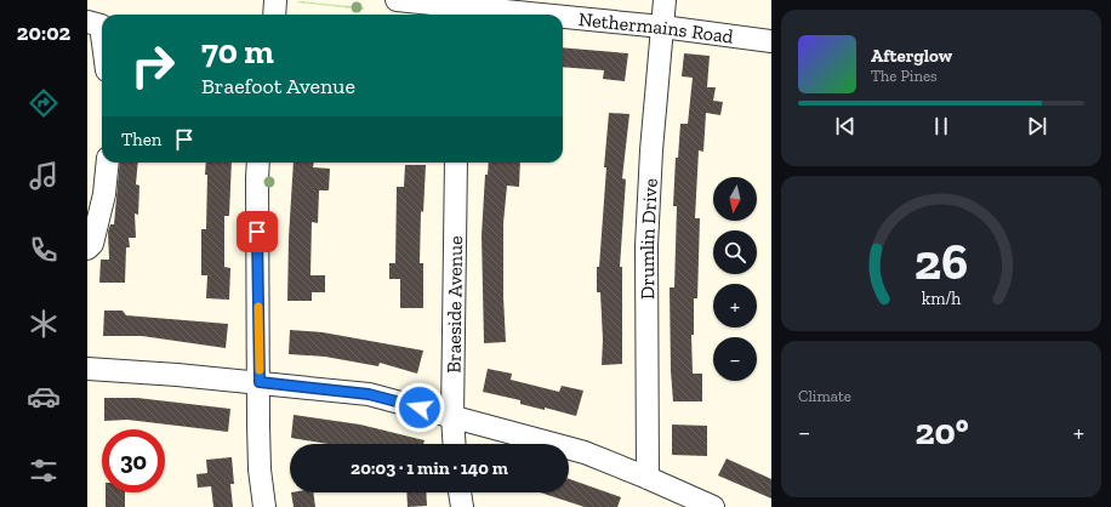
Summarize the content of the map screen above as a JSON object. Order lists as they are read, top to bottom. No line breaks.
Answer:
{"streets":{"street":["Nethermains Road","Drumlin Drive","Braeside Avenue"]},"crossings":[["Nethermains Road","Drumlin Drive"]],"north":"bottom","page":{"tabs":"20:02","turn":["70 m","Braefoot Avenue"],"song":["Afterglow","The Pines"],"then":"Then","map_buttons":["+","−"],"tile":"Climate","heat":["−","20°","+"],"limit":"30","trip":"20:03 · 1 min · 140 m","gauge":["26","km/h"]}}
